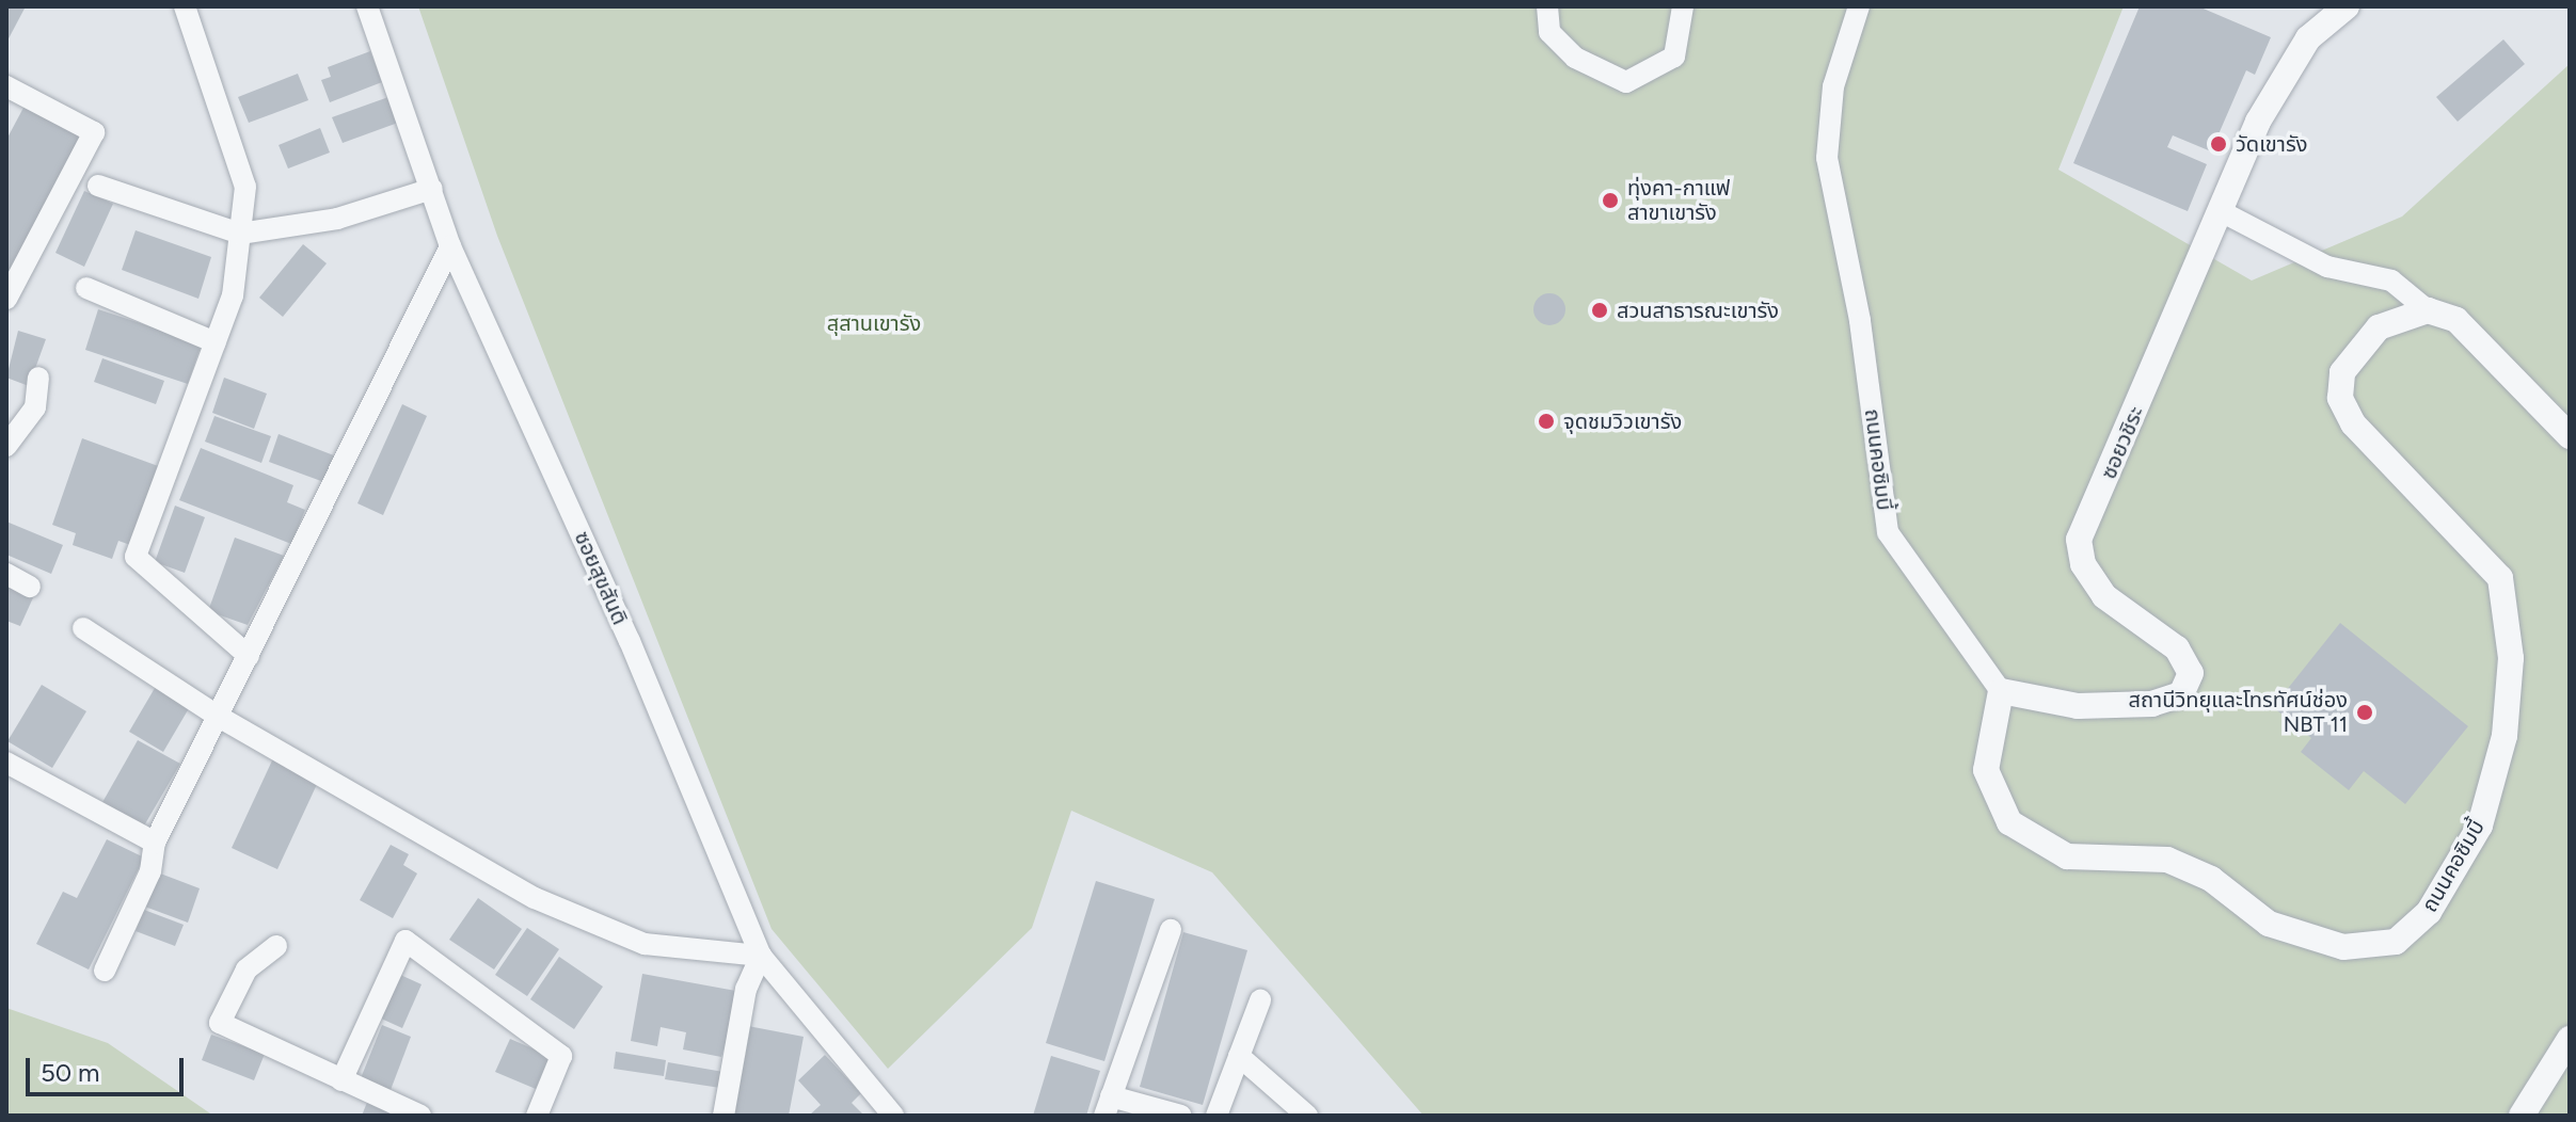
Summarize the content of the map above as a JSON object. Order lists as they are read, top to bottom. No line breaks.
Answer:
{"streets":{"street":["ซอยวชิระ","ถนนคอซิมบี้","ซอยสุขสันติ"]},"crossings":[["ซอยวชิระ","ถนนคอซิมบี้"]],"parks":["สุสานเขารัง"],"places":["วัดเขารัง","ทุ่งคา-กาแฟ สาขาเขารัง","สวนสาธารณะเขารัง","จุดชมวิวเขารัง","สถานีวิทยุและโทรทัศน์ช่อง NBT 11"],"scale_bar":"50 m"}
